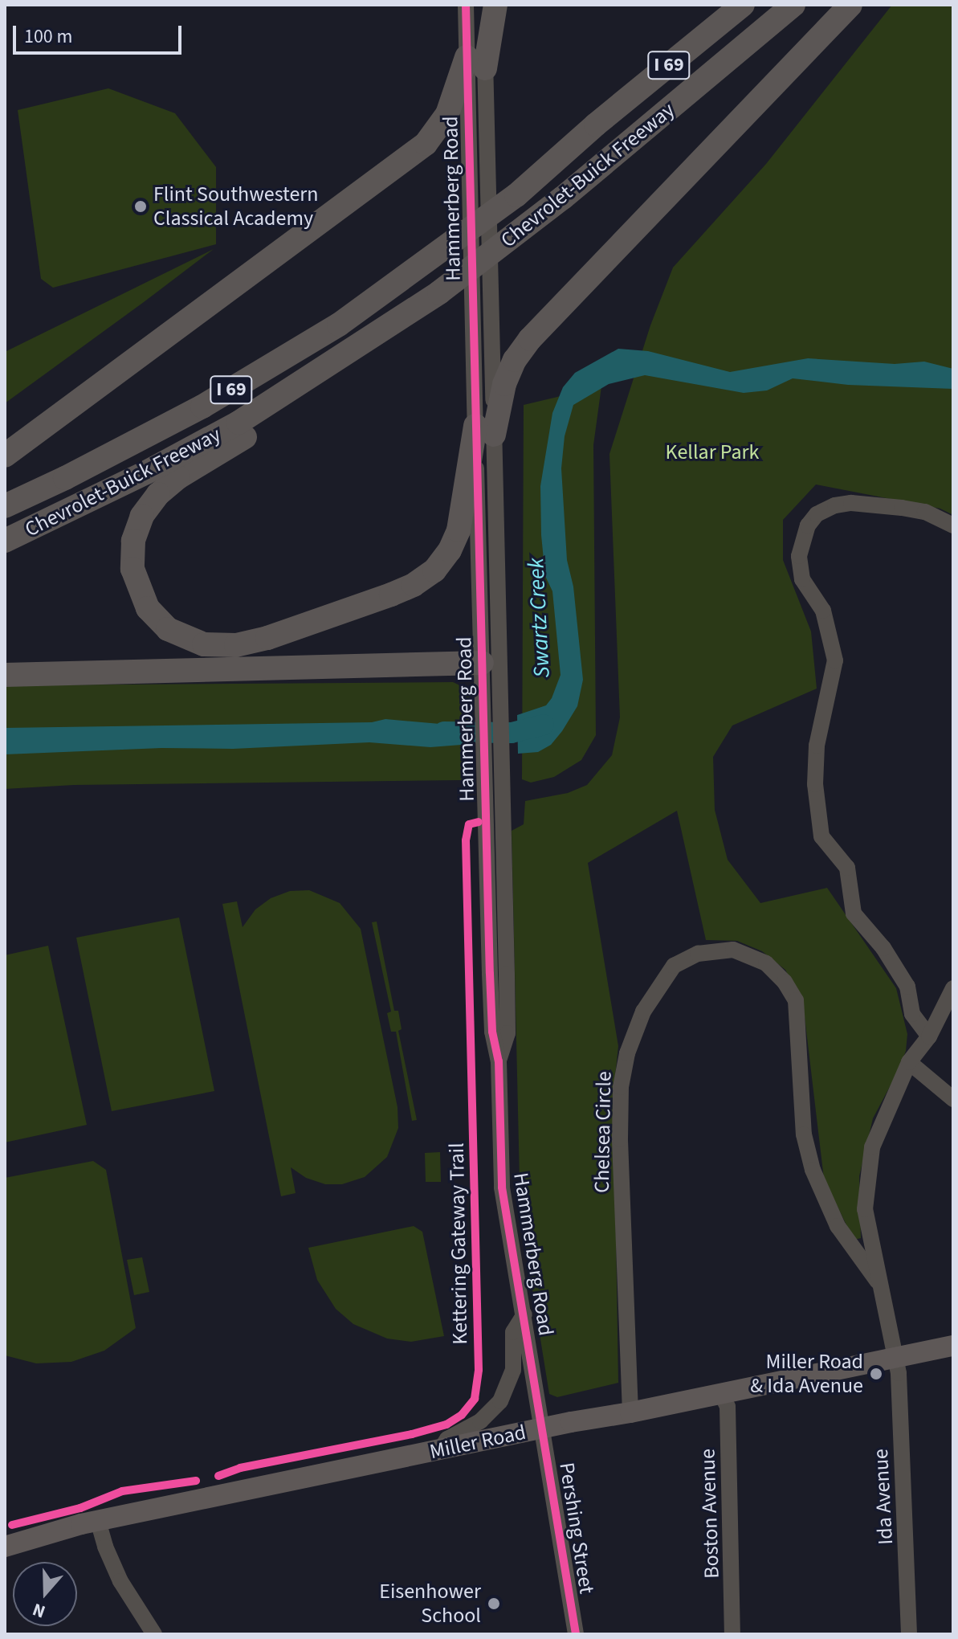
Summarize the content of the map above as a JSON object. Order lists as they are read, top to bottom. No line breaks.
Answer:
{"streets":{"highway":["I 69","Chevrolet-Buick Freeway"],"main road":["Miller Road"],"street":["Hammerberg Road","Chelsea Circle","Ida Avenue","Boston Avenue","Pershing Street"],"cycle path":["Kettering Gateway Trail"]},"crossings":[["Hammerberg Road","Miller Road"],["Hammerberg Road","Pershing Street"],["Chelsea Circle","Miller Road"],["Chelsea Circle","Ida Avenue"],["Miller Road","Ida Avenue"],["Miller Road","Boston Avenue"],["Miller Road","Pershing Street"]],"water":["Swartz Creek"],"parks":["Kellar Park"],"places":["Flint Southwestern Classical Academy","Miller Road & Ida Avenue","Eisenhower School"],"scale_bar":"100 m","north":"bottom"}
